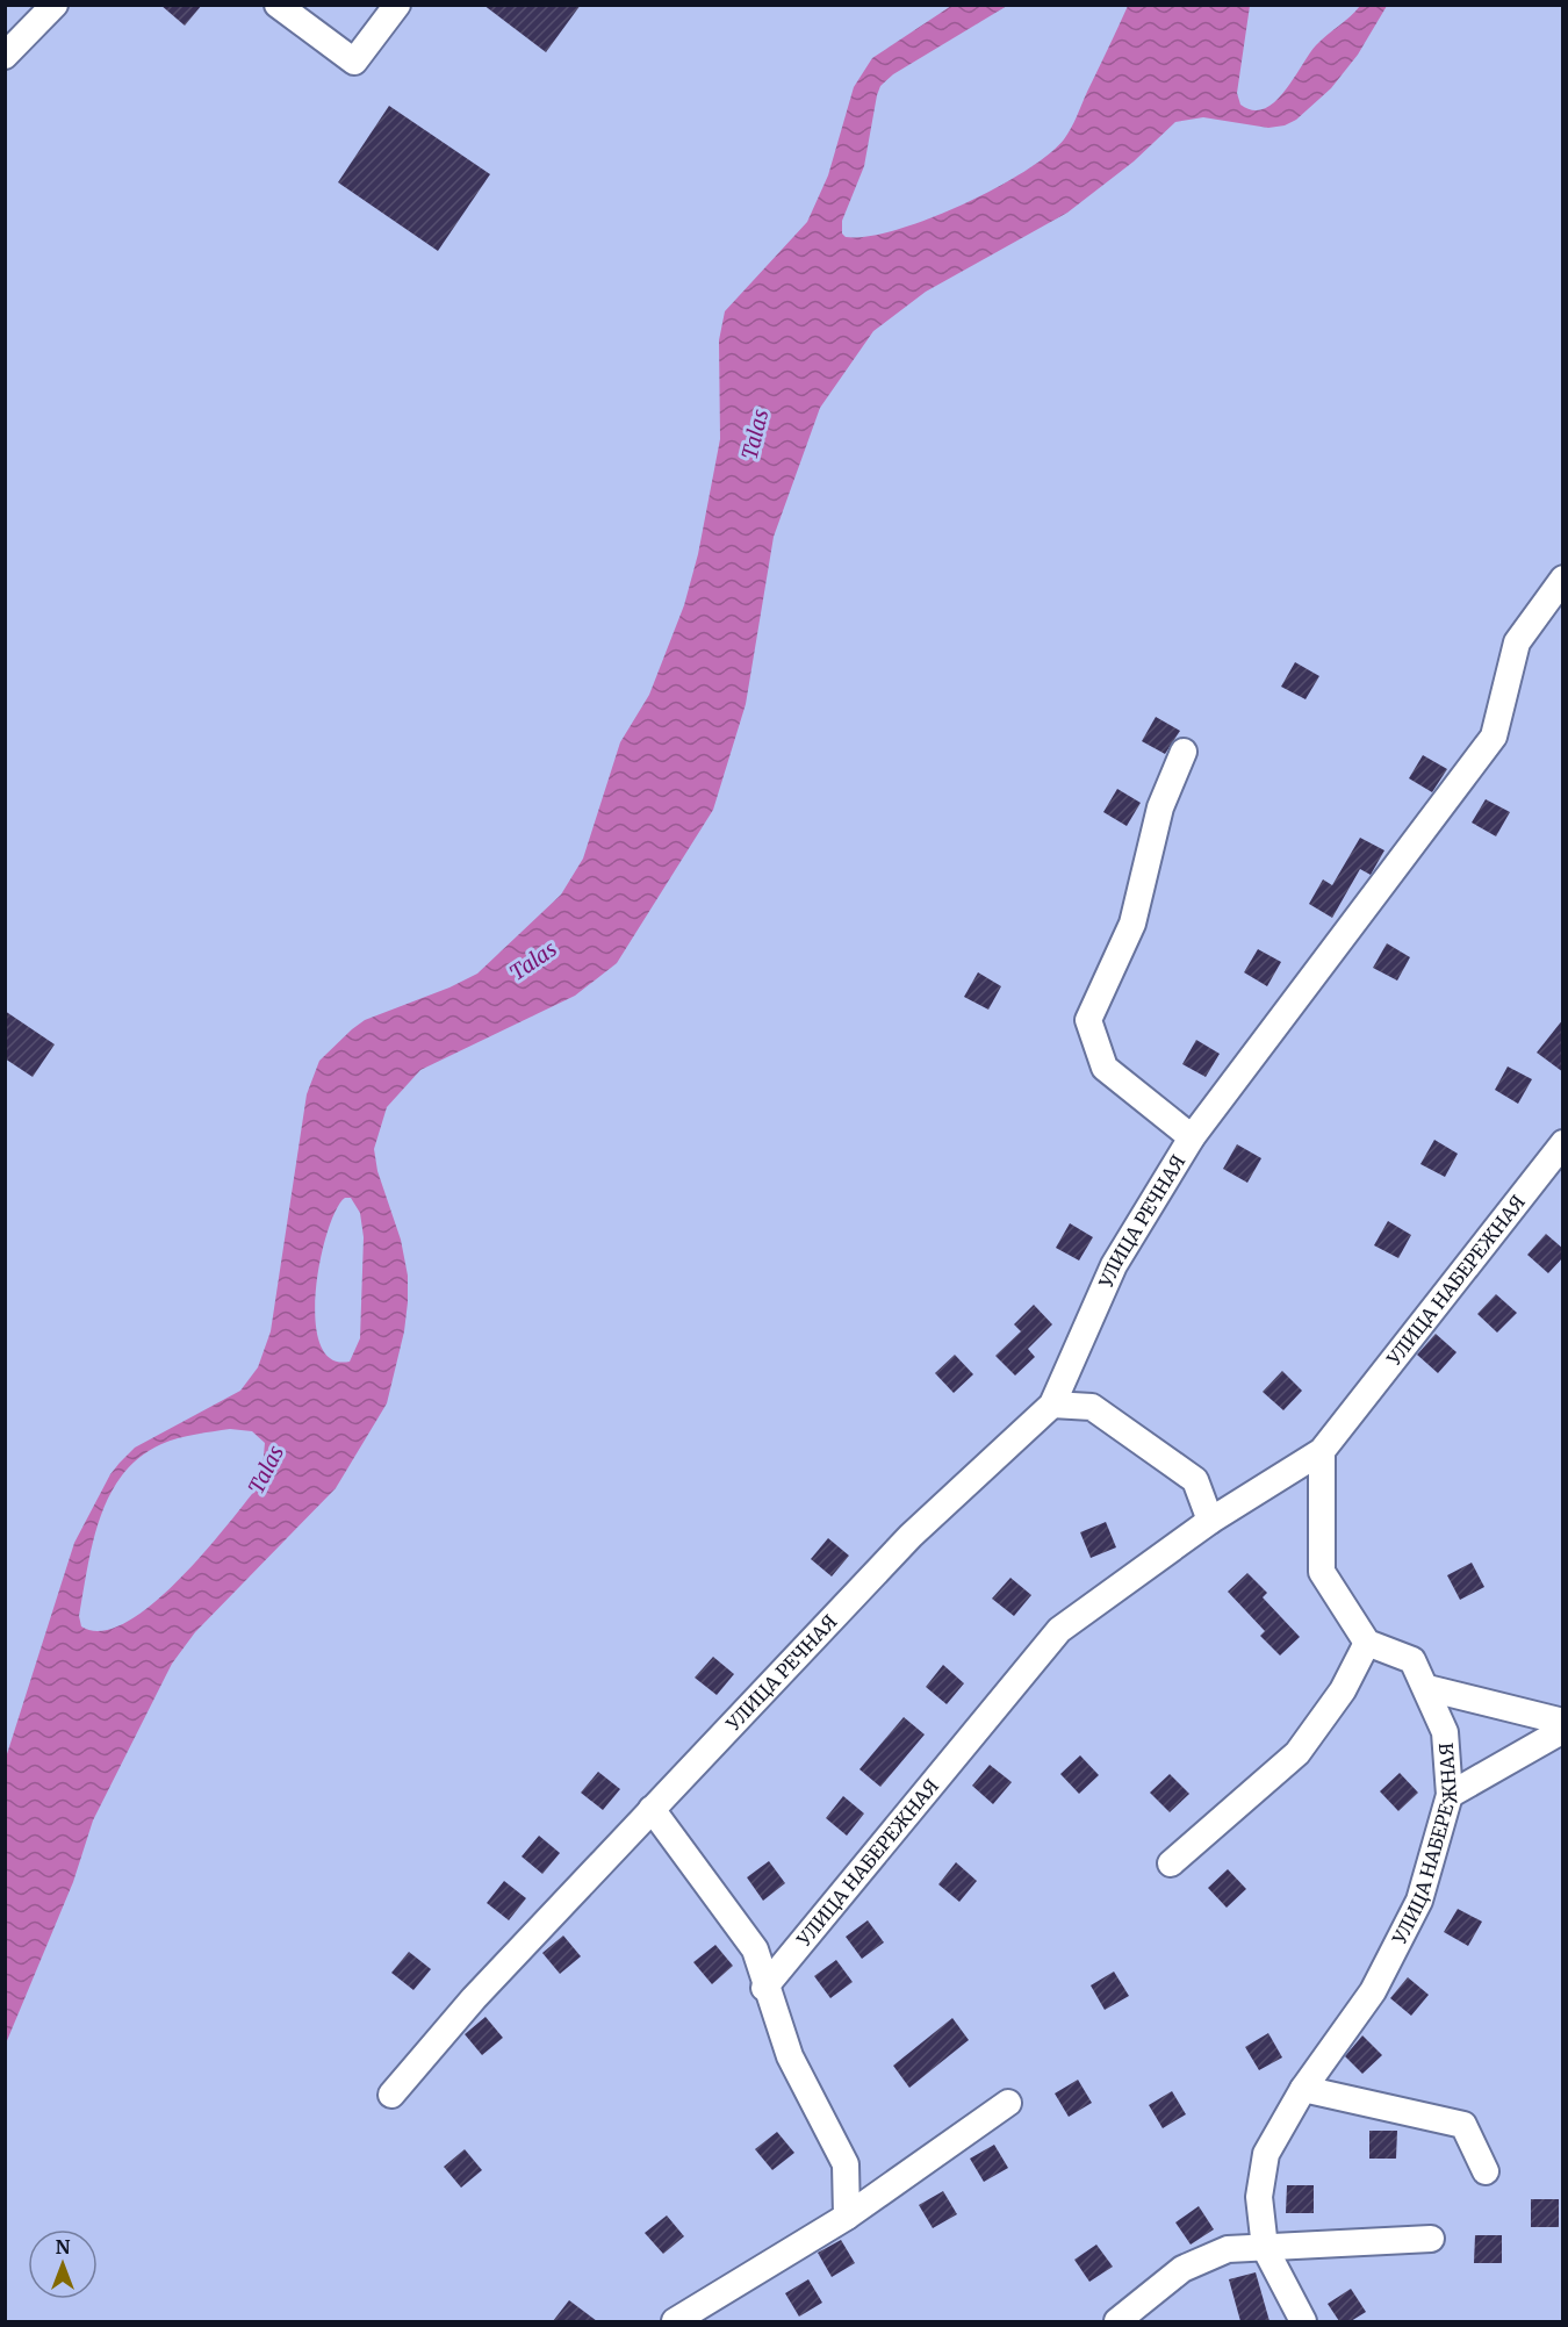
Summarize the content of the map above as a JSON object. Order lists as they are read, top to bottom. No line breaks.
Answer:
{"streets":{"street":["УЛИЦА РЕЧНАЯ","УЛИЦА НАБЕРЕЖНАЯ"]},"water":["Talas"],"north":"top"}
